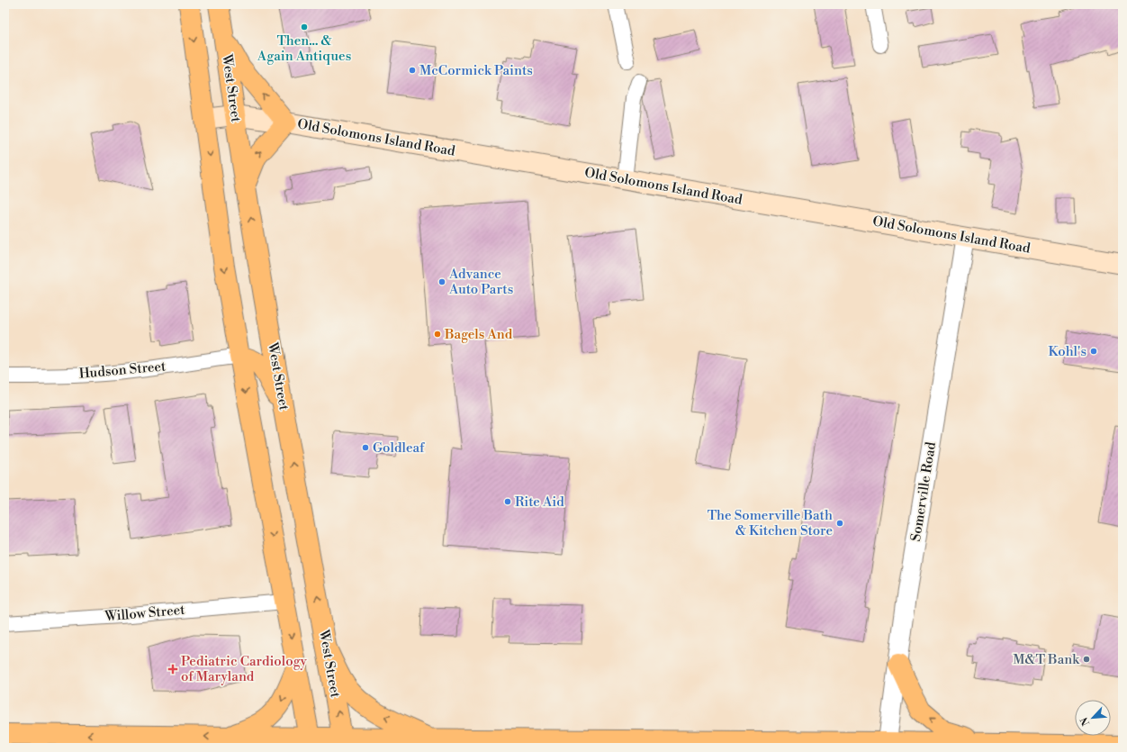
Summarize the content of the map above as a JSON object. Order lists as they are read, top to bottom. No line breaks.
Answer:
{"streets":{"main road":["West Street","Old Solomons Island Road"],"street":["Hudson Street","Somerville Road","Willow Street"]},"crossings":[["West Street","Old Solomons Island Road"],["Old Solomons Island Road","Somerville Road"]],"places":{"other":["Then... & Again Antiques","McCormick Paints","Advance Auto Parts","Bagels And","Kohl's","Goldleaf","Rite Aid","The Somerville Bath & Kitchen Store","M&T Bank"],"health":["Pediatric Cardiology of Maryland"]},"north":"bottom left"}
